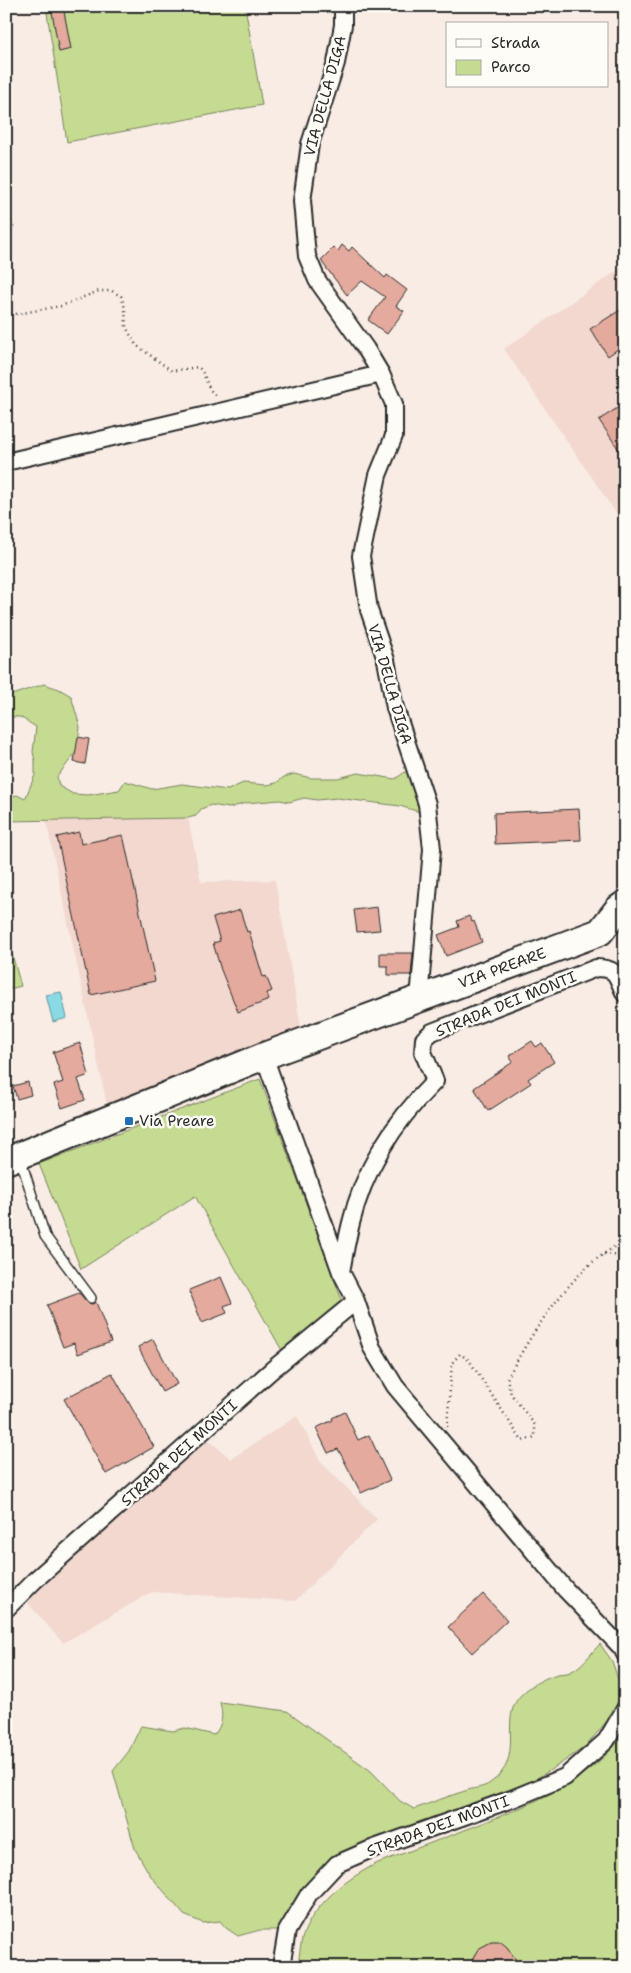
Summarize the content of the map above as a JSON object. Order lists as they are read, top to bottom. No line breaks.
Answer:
{"streets":{"main road":["VIA PREARE"],"street":["VIA DELLA DIGA","STRADA DEI MONTI"]},"crossings":[["VIA DELLA DIGA","VIA PREARE"]],"places":{"transit":["Via Preare"]},"legend":["Strada","Parco"]}
